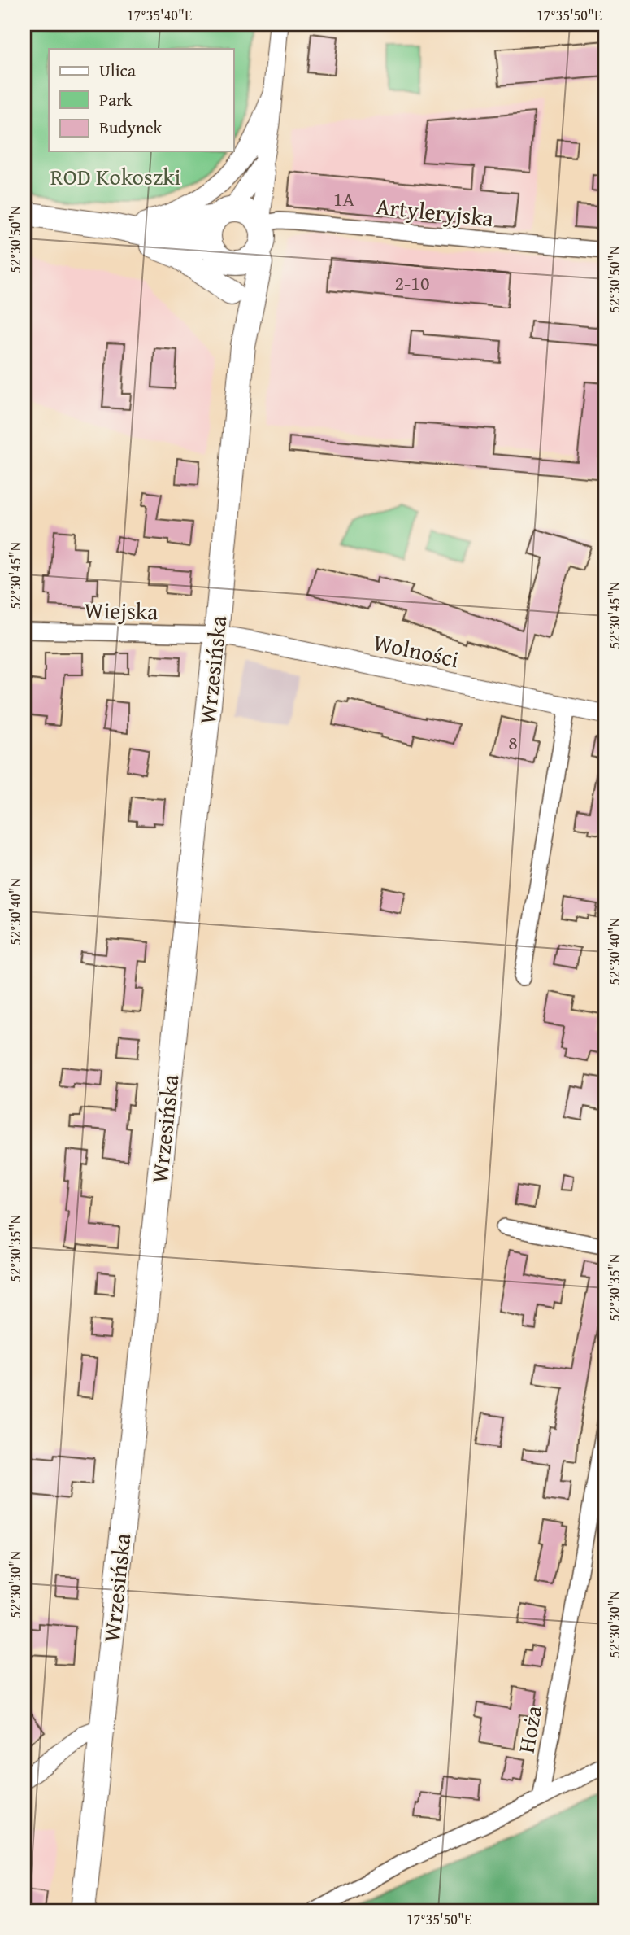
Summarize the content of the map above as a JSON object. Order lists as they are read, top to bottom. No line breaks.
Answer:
{"streets":{"main road":["Wrzesińska"],"street":["Artyleryjska","Wiejska","Wolności","Hoża"]},"crossings":[["Artyleryjska","Wrzesińska"],["Wiejska","Wolności"],["Wiejska","Wrzesińska"],["Wolności","Wrzesińska"]],"parks":["ROD Kokoszki"],"house_numbers":["1A","2-10","8"],"legend":["Ulica","Park","Budynek"],"coordinates":["17°35'40\"E","17°35'50\"E","52°30'50\"N","52°30'45\"N","52°30'40\"N","52°30'35\"N","52°30'30\"N"]}
